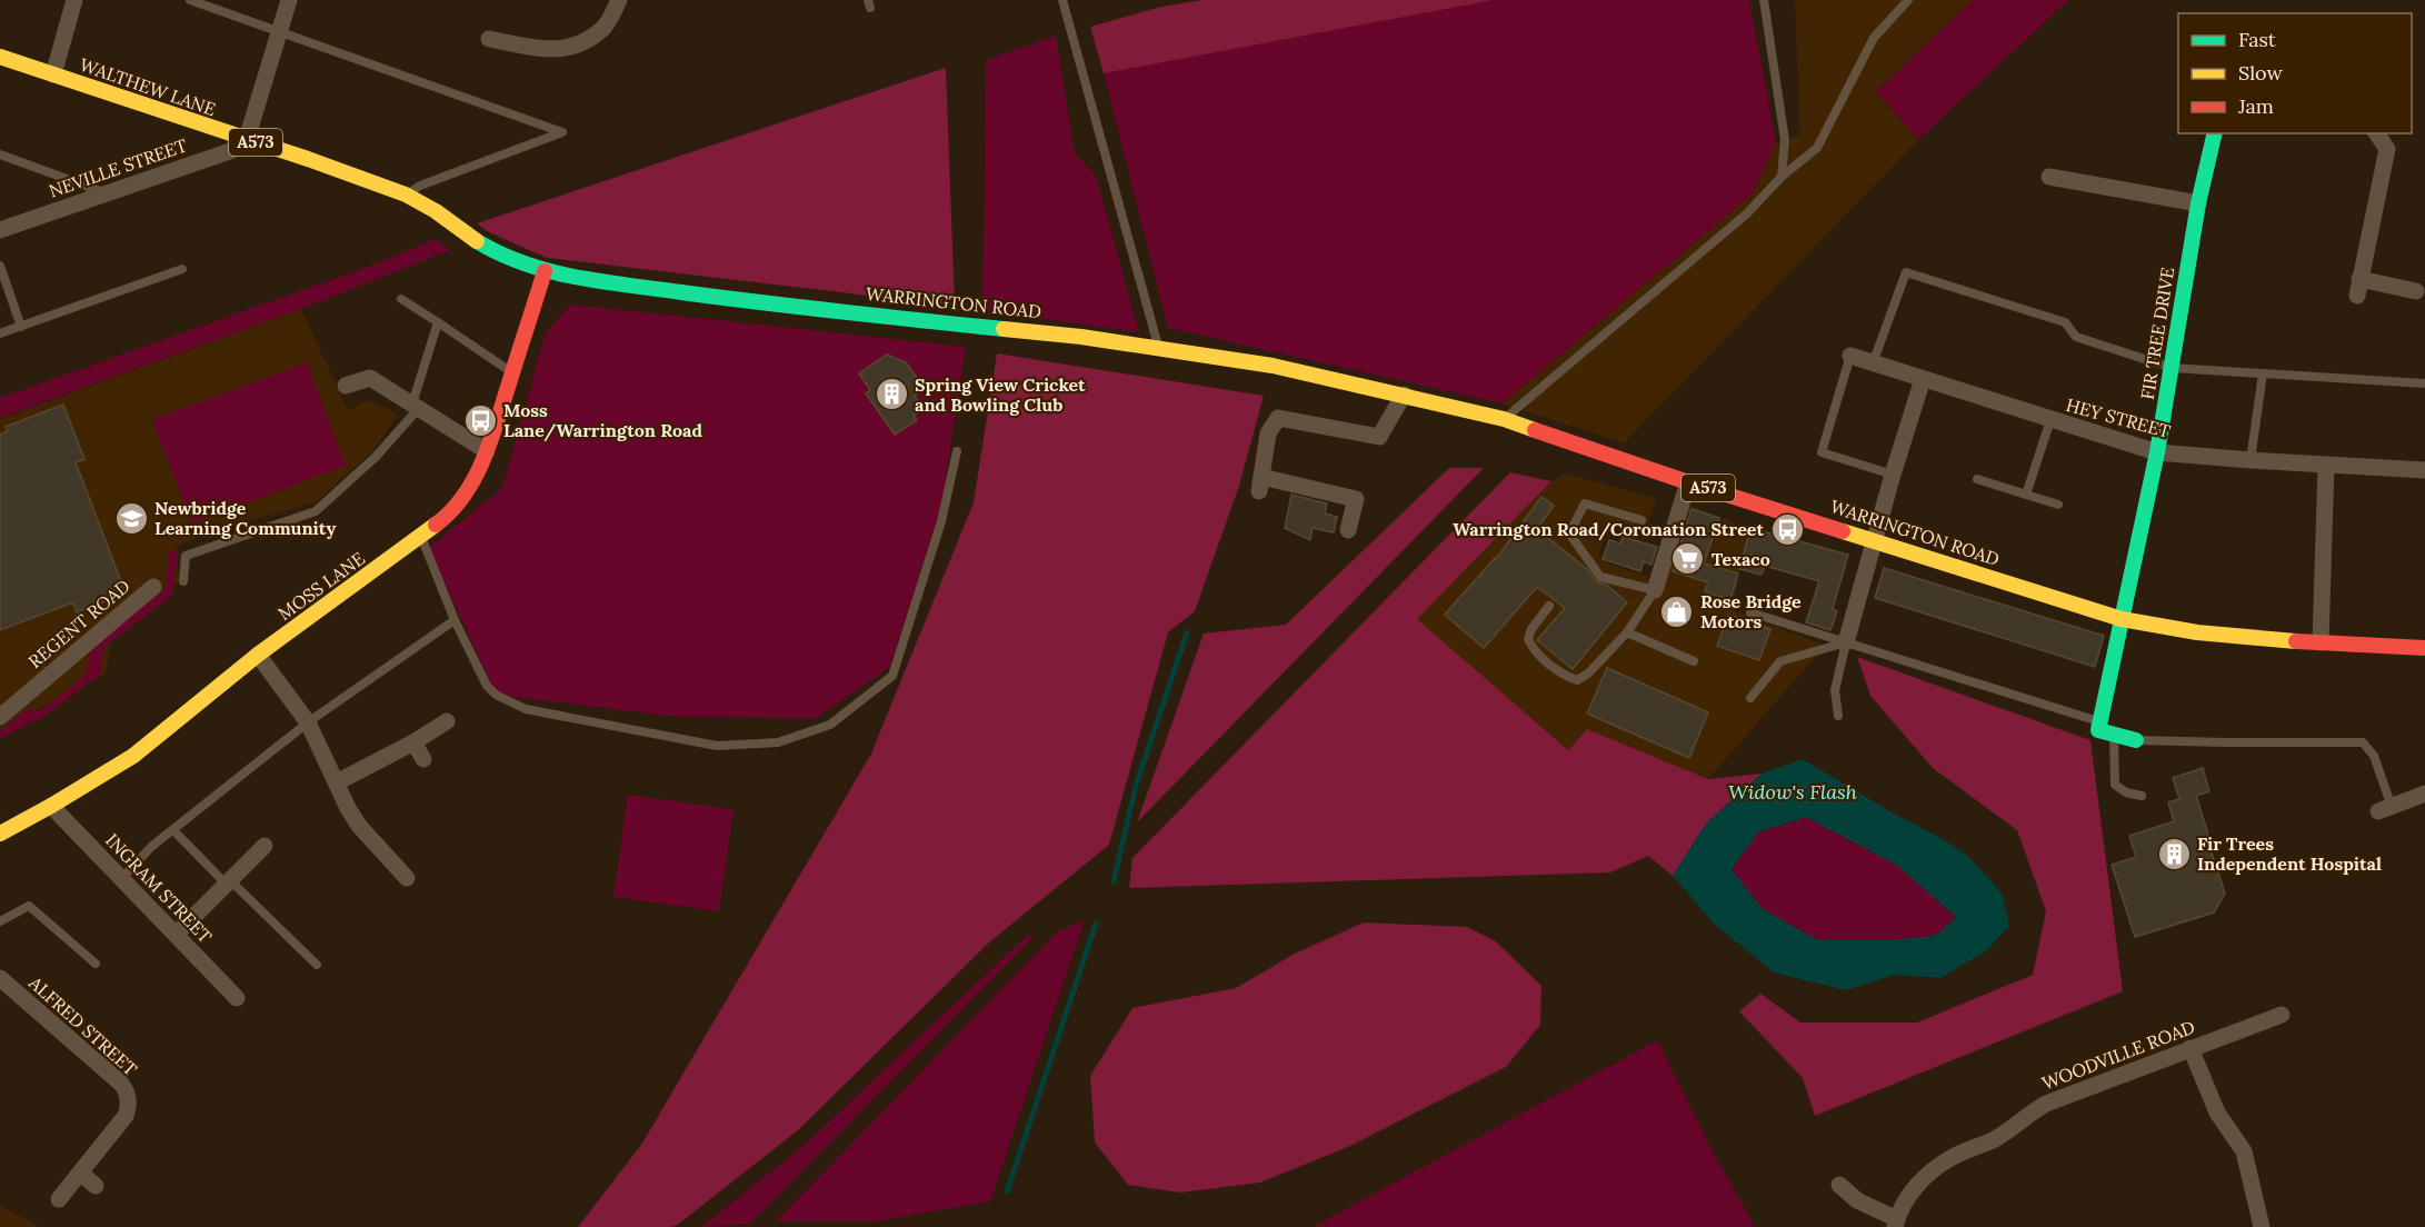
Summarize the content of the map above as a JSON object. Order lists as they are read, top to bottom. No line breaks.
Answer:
{"streets":{"main road":["WALTHEW LANE","A573","WARRINGTON ROAD","FIR TREE DRIVE","MOSS LANE"],"street":["NEVILLE STREET","HEY STREET","REGENT ROAD","INGRAM STREET","ALFRED STREET","WOODVILLE ROAD"]},"crossings":[["WALTHEW LANE","NEVILLE STREET"],["WALTHEW LANE","WARRINGTON ROAD"],["WARRINGTON ROAD","FIR TREE DRIVE"],["WARRINGTON ROAD","MOSS LANE"],["FIR TREE DRIVE","HEY STREET"],["MOSS LANE","INGRAM STREET"]],"water":["Widow's Flash"],"places":{"building":["Spring View Cricket and Bowling Club","Fir Trees Independent Hospital"],"bus stop":["Moss Lane/Warrington Road","Warrington Road/Coronation Street"],"school or university":["Newbridge Learning Community"],"supermarket":["Texaco"],"shop":["Rose Bridge Motors"]},"legend":["Fast","Slow","Jam"]}
